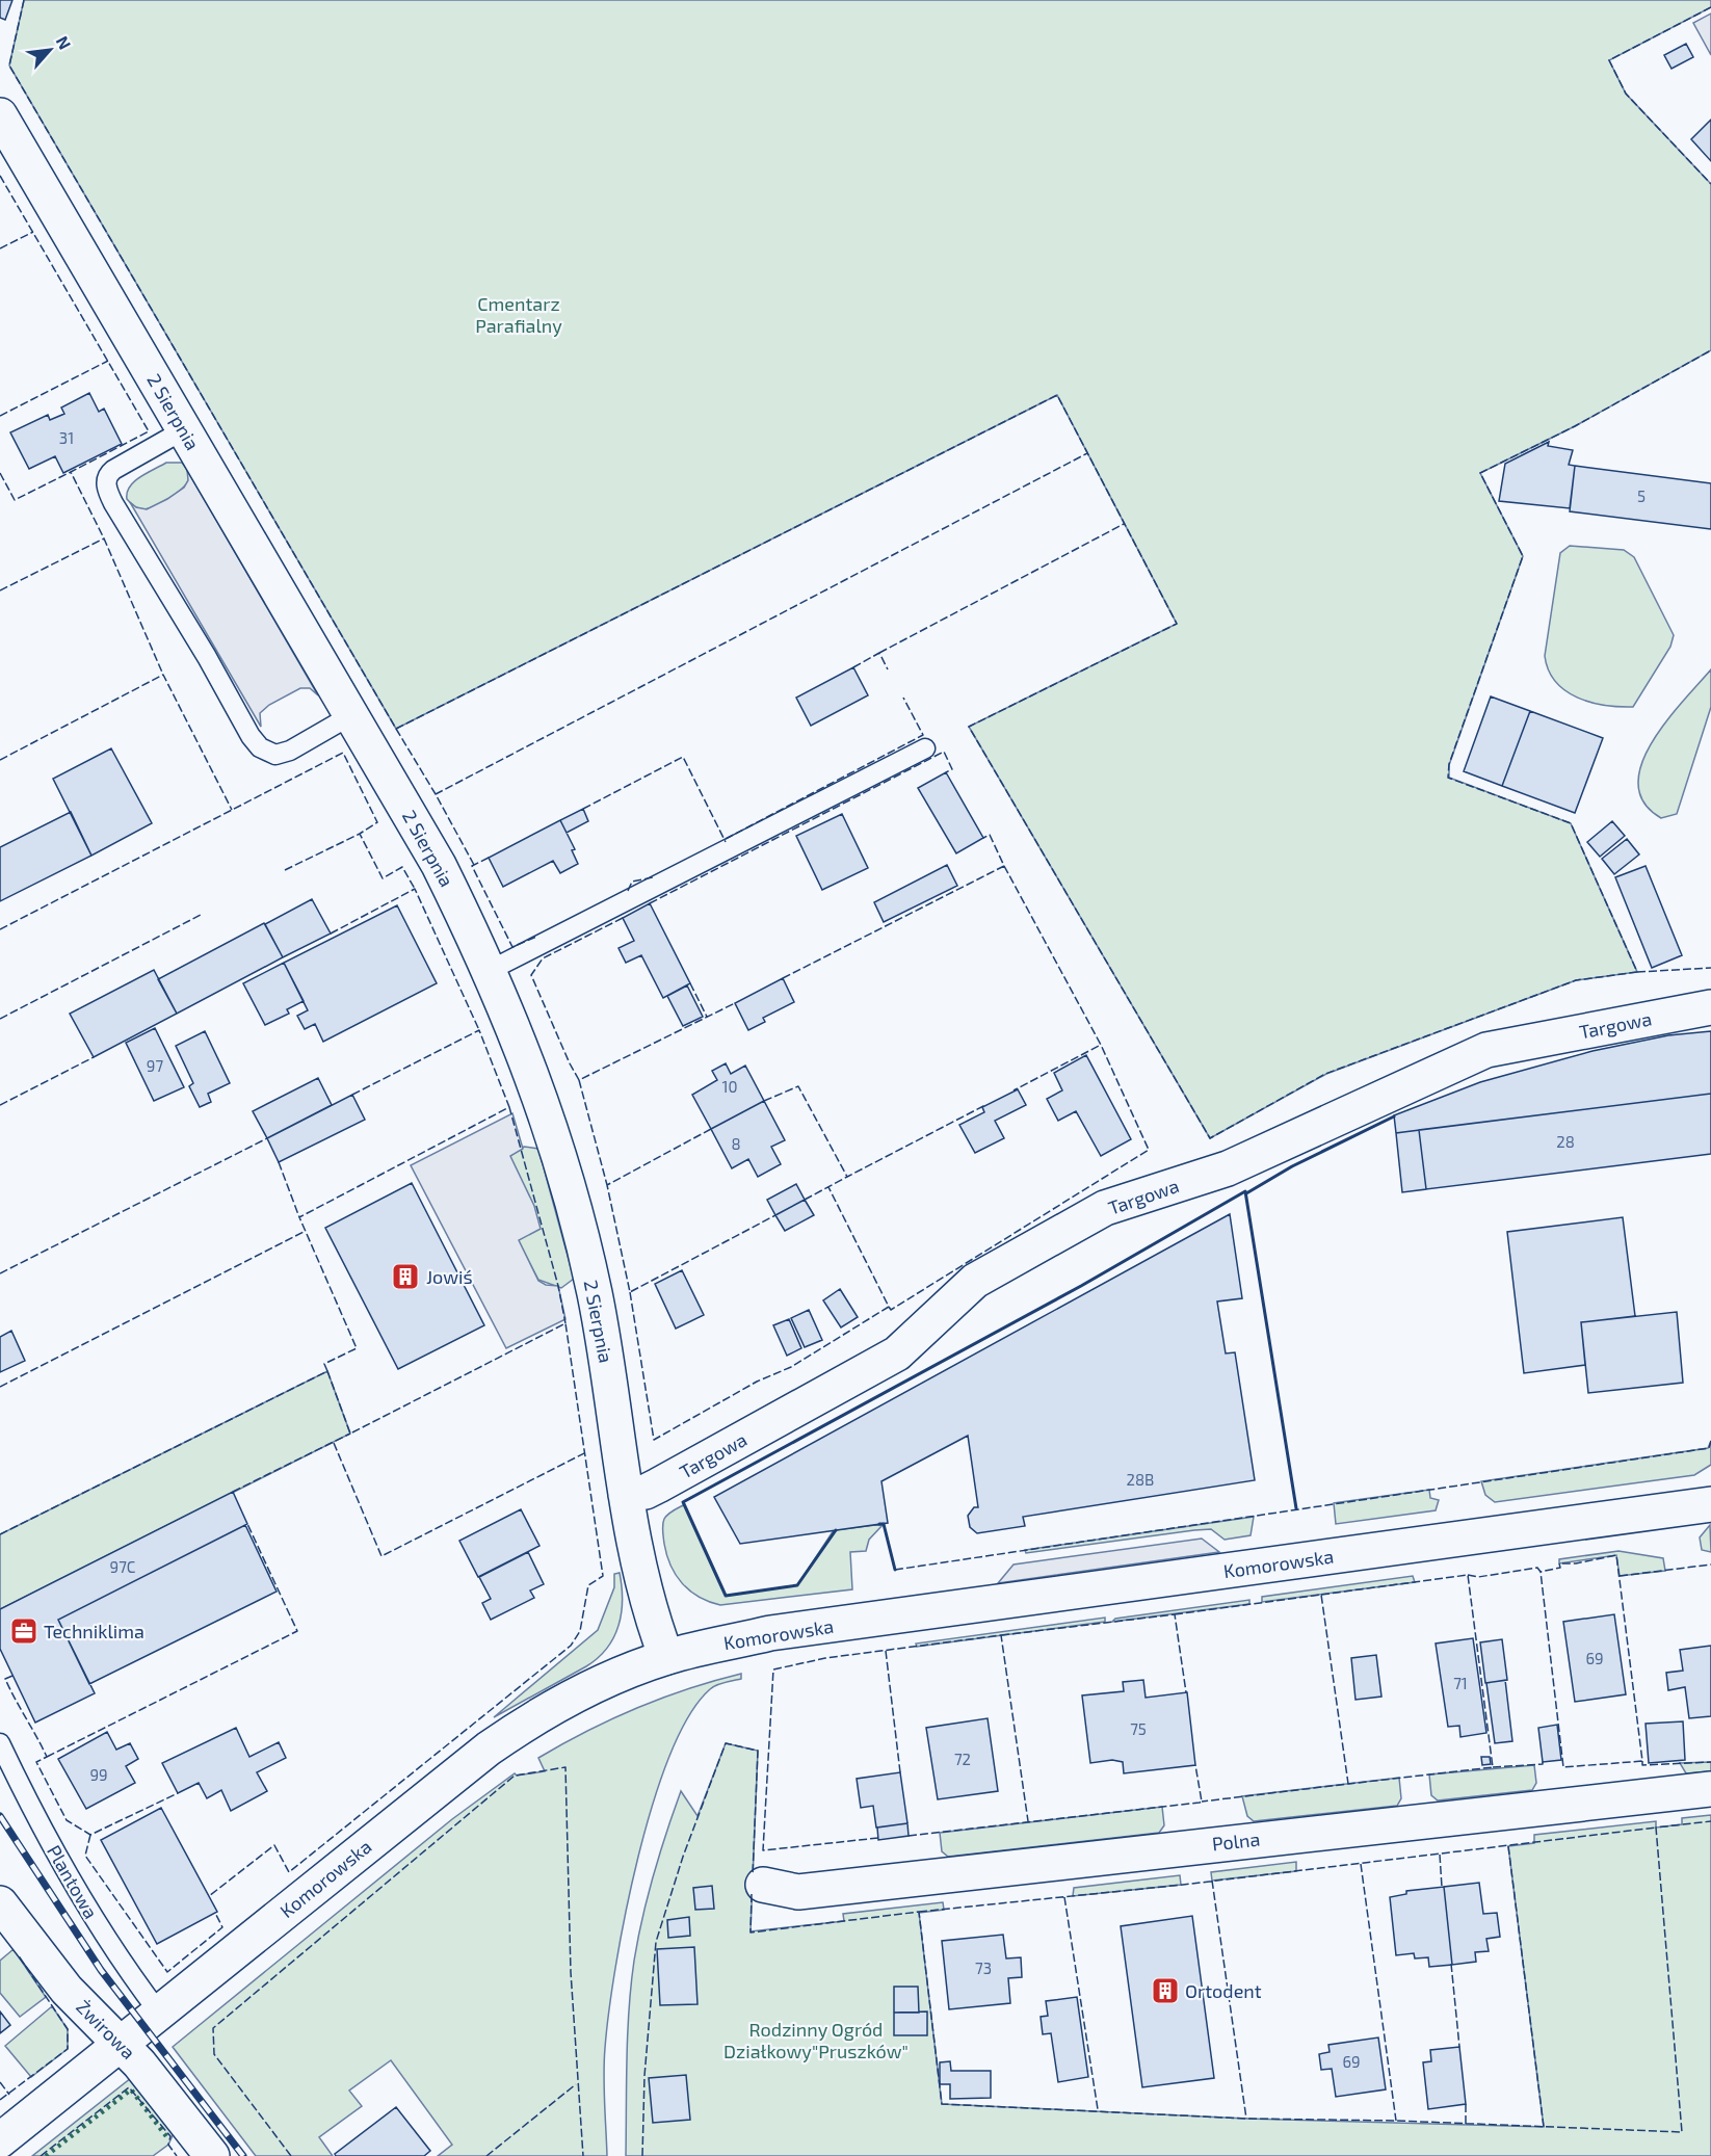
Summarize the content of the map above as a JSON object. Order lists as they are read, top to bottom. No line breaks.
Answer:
{"streets":{"street":["2 Sierpnia","Targowa","Komorowska","Polna","Żwirowa"],"lane":["Plantowa"]},"crossings":[["2 Sierpnia","Targowa"],["2 Sierpnia","Komorowska"],["Komorowska","Plantowa"],["Komorowska","Żwirowa"]],"parks":["Cmentarz Parafialny","Rodzinny Ogród Działkowy\"Pruszków\""],"places":{"building":["Jowiś","Ortodent"],"office":["Techniklima"]},"house_numbers":["31","5","97","10","28","8","28B","97C","69","71","75","72","99","73","69"],"north":"top right"}
